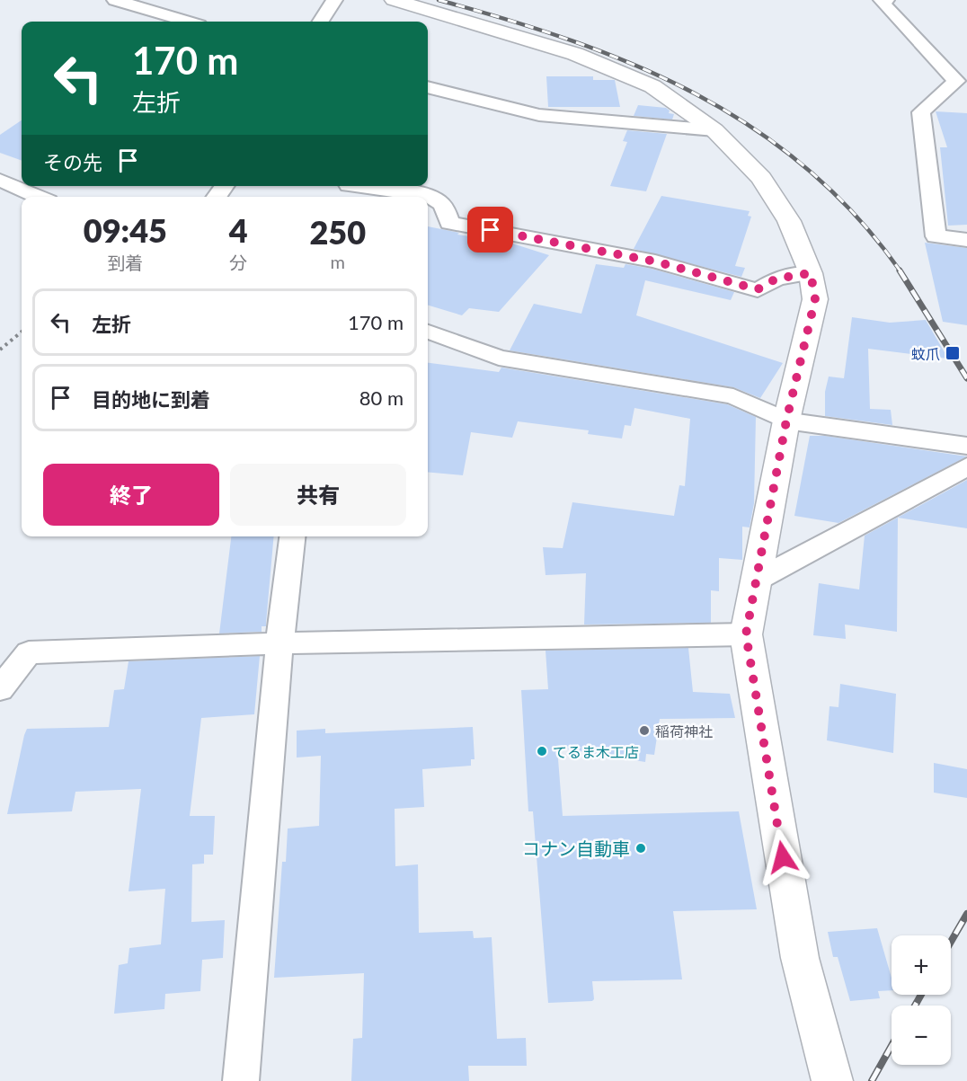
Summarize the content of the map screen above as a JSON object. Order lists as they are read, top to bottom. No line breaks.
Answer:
{"places":{"transit":["蚊爪"],"other":["稲荷神社","てるま木工店","コナン自動車"]},"page":{"turn":["170 m","左折"],"then":"その先","eta":["09:45","到着","4","分","250","m"],"list":[{"name":"左折","value":"170 m"},{"name":"目的地に到着","value":"80 m"}],"buttons":["終了","共有"],"map_buttons":["+","−"]}}
